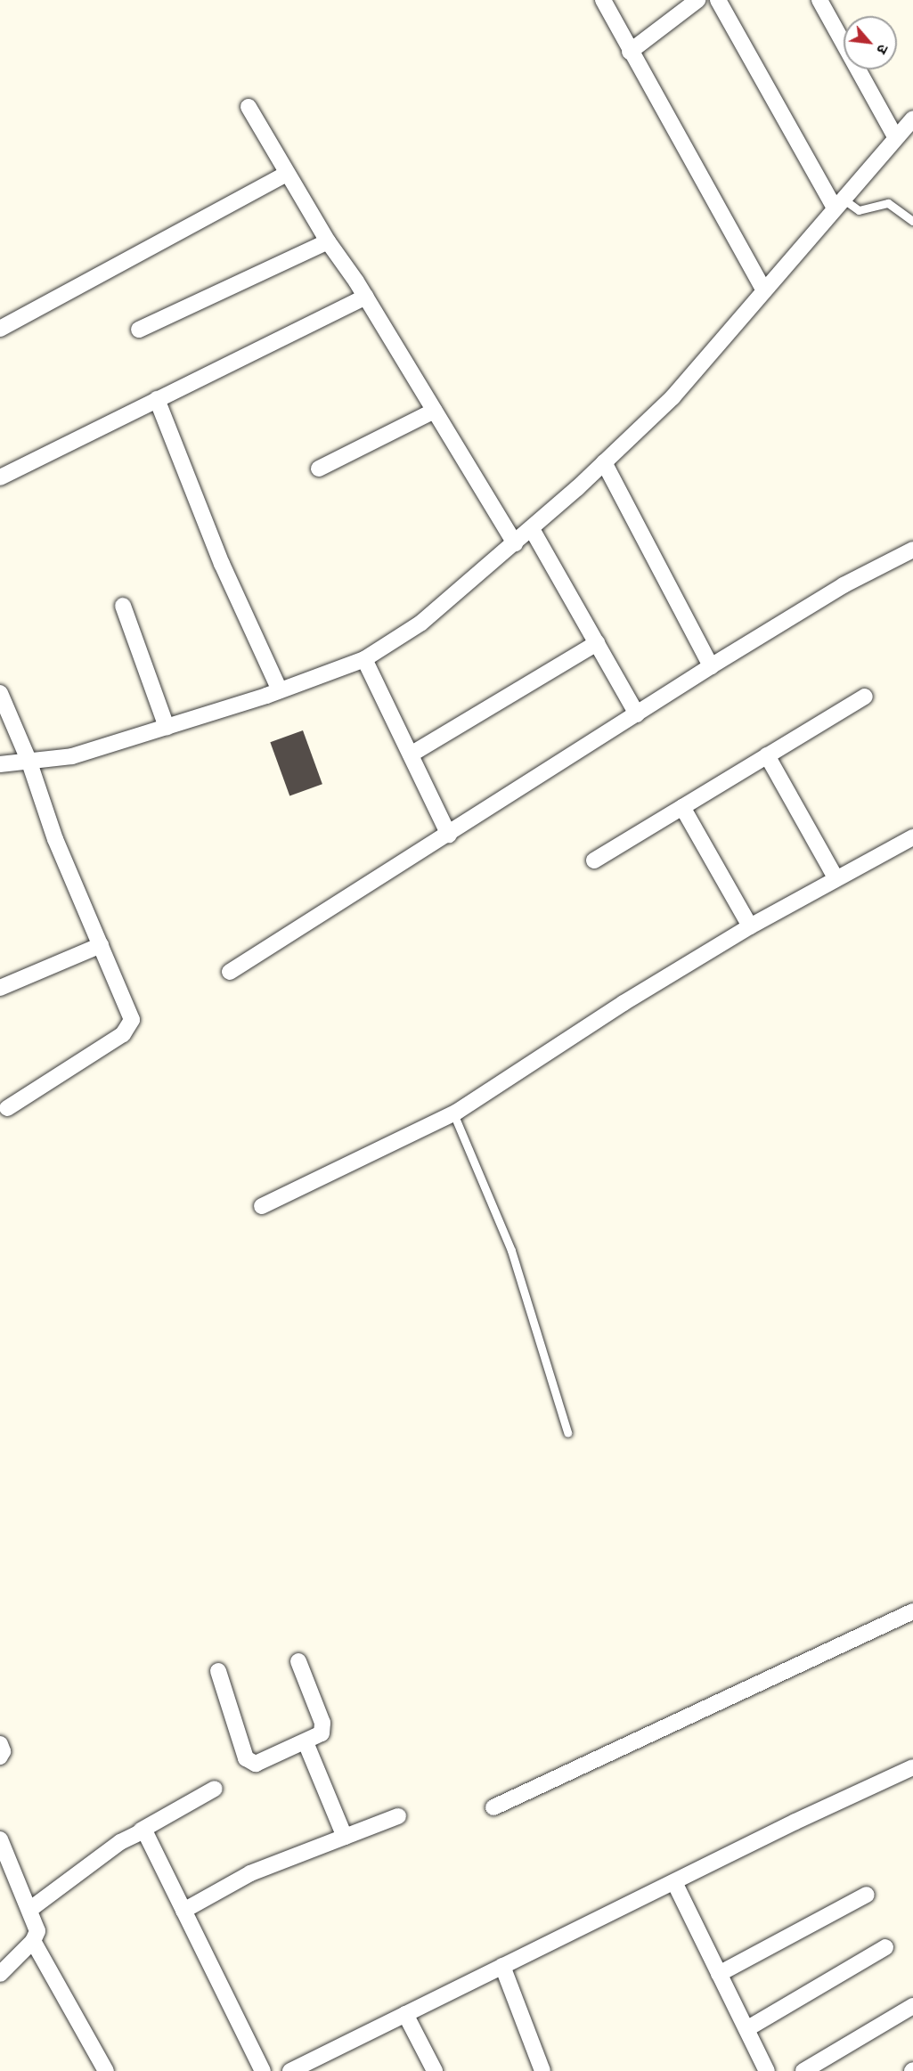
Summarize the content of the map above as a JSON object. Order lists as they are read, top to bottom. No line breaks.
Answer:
{"north":"bottom right"}
